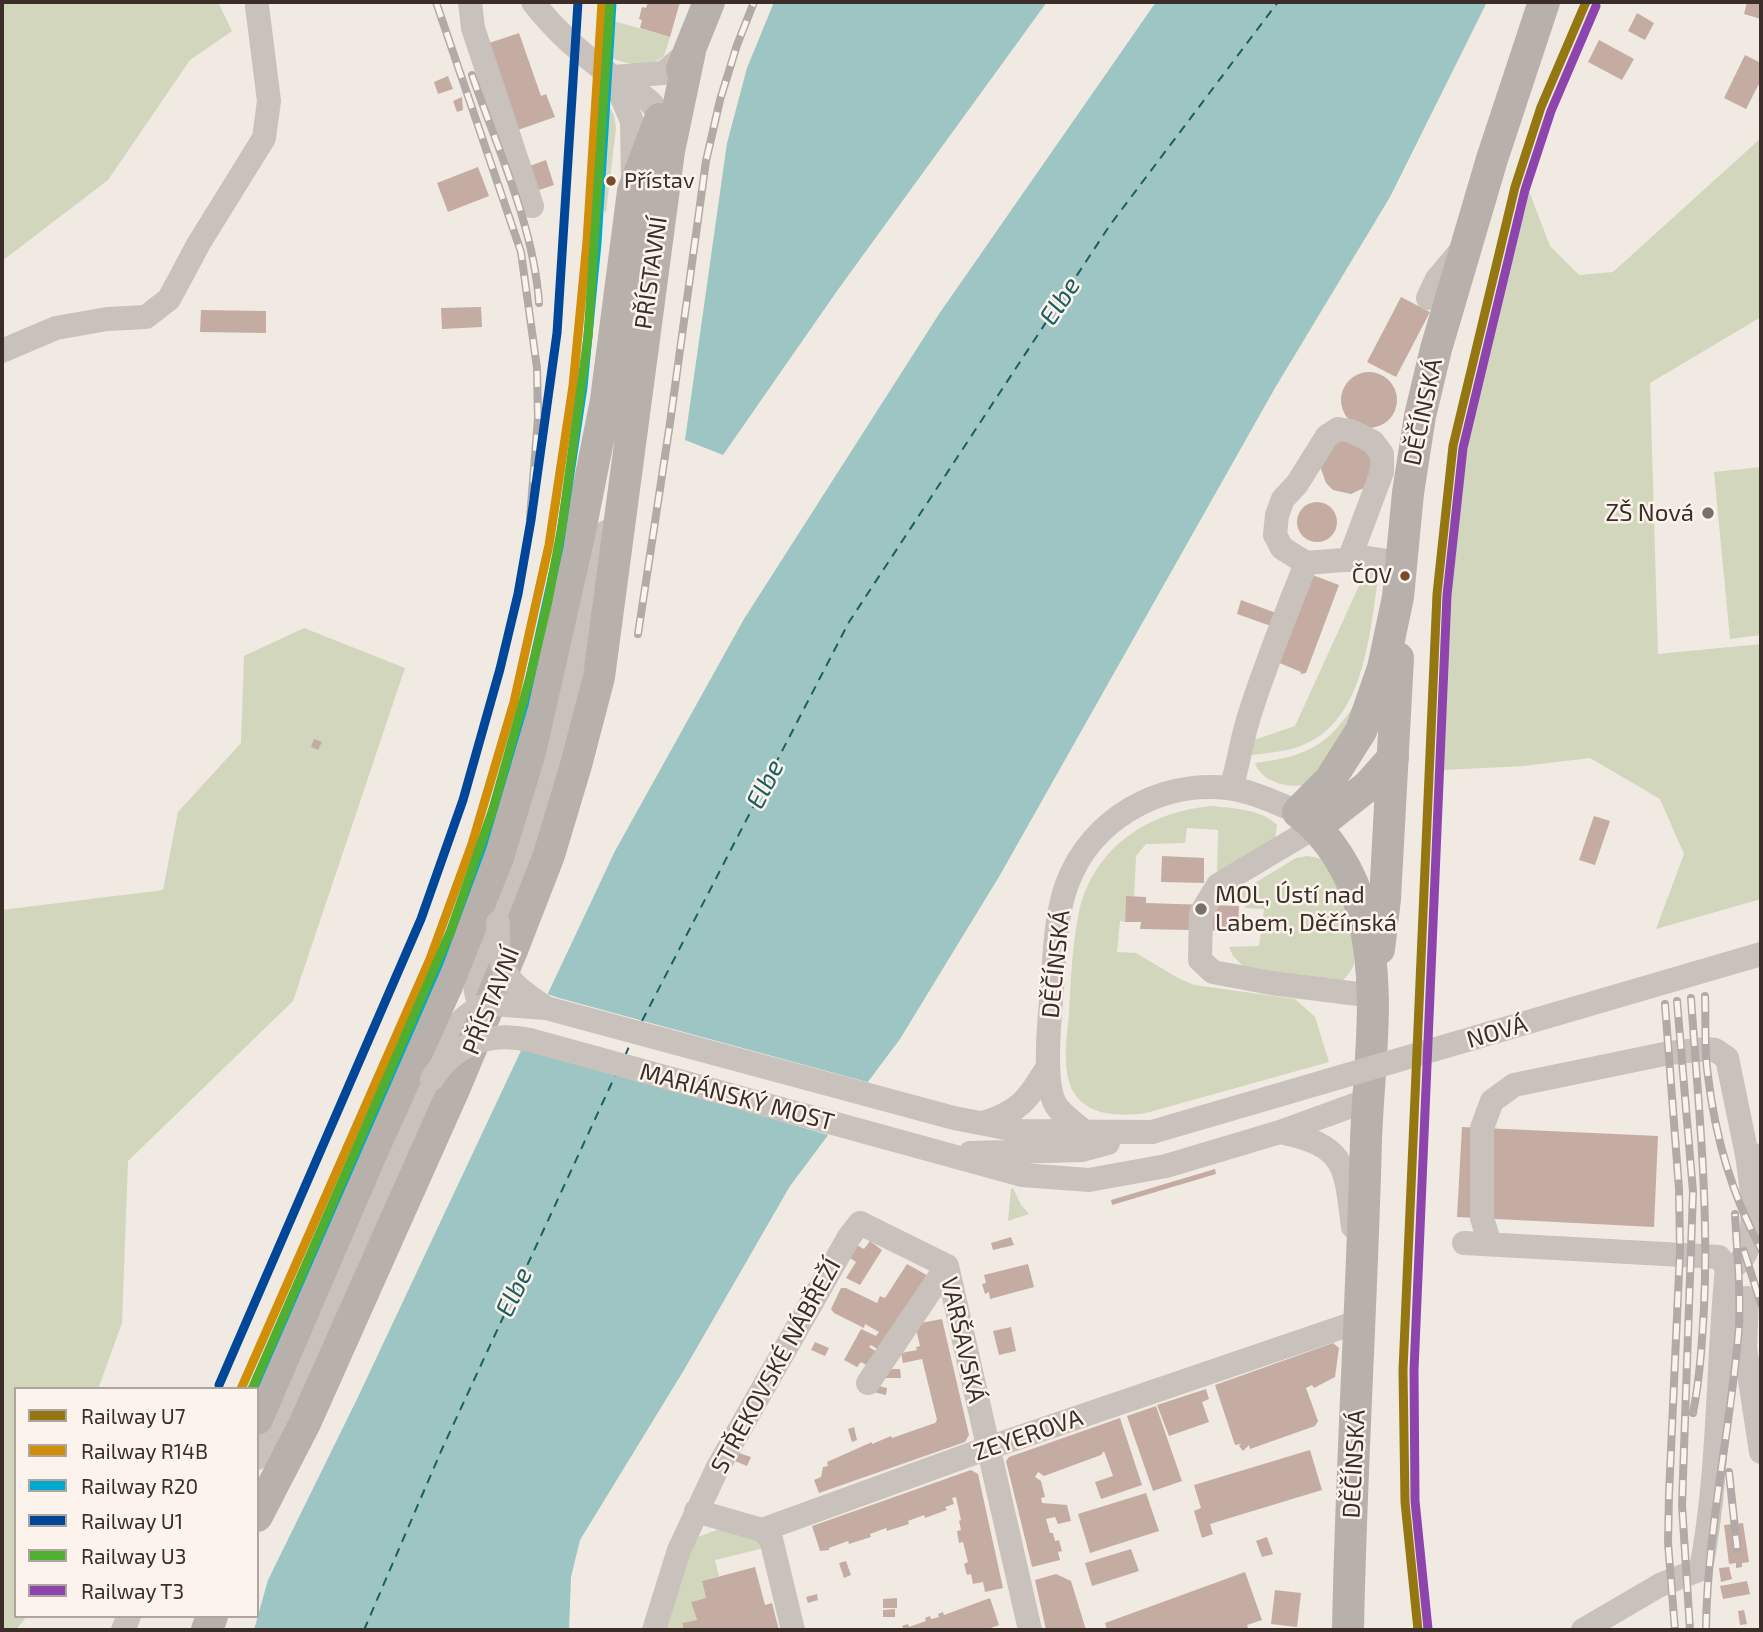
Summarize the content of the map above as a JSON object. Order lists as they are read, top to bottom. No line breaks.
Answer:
{"streets":{"main road":["PŘÍSTAVNÍ","DĚČÍNSKÁ"],"street":["NOVÁ","MARIÁNSKÝ MOST","VARŠAVSKÁ","STŘEKOVSKÉ NÁBŘEŽÍ","ZEYEROVA"]},"crossings":[["PŘÍSTAVNÍ","MARIÁNSKÝ MOST"],["DĚČÍNSKÁ","NOVÁ"],["DĚČÍNSKÁ","ZEYEROVA"],["NOVÁ","MARIÁNSKÝ MOST"],["VARŠAVSKÁ","STŘEKOVSKÉ NÁBŘEŽÍ"],["VARŠAVSKÁ","ZEYEROVA"]],"water":["Elbe"],"places":["Přístav","ZŠ Nová","ČOV","MOL, Ústí nad Labem, Děčínská"],"lines":["rail line U7","rail line R14B","rail line U1","rail line R20","rail line U3","rail line T3"],"legend":["Railway U7","Railway R14B","Railway R20","Railway U1","Railway U3","Railway T3"]}
